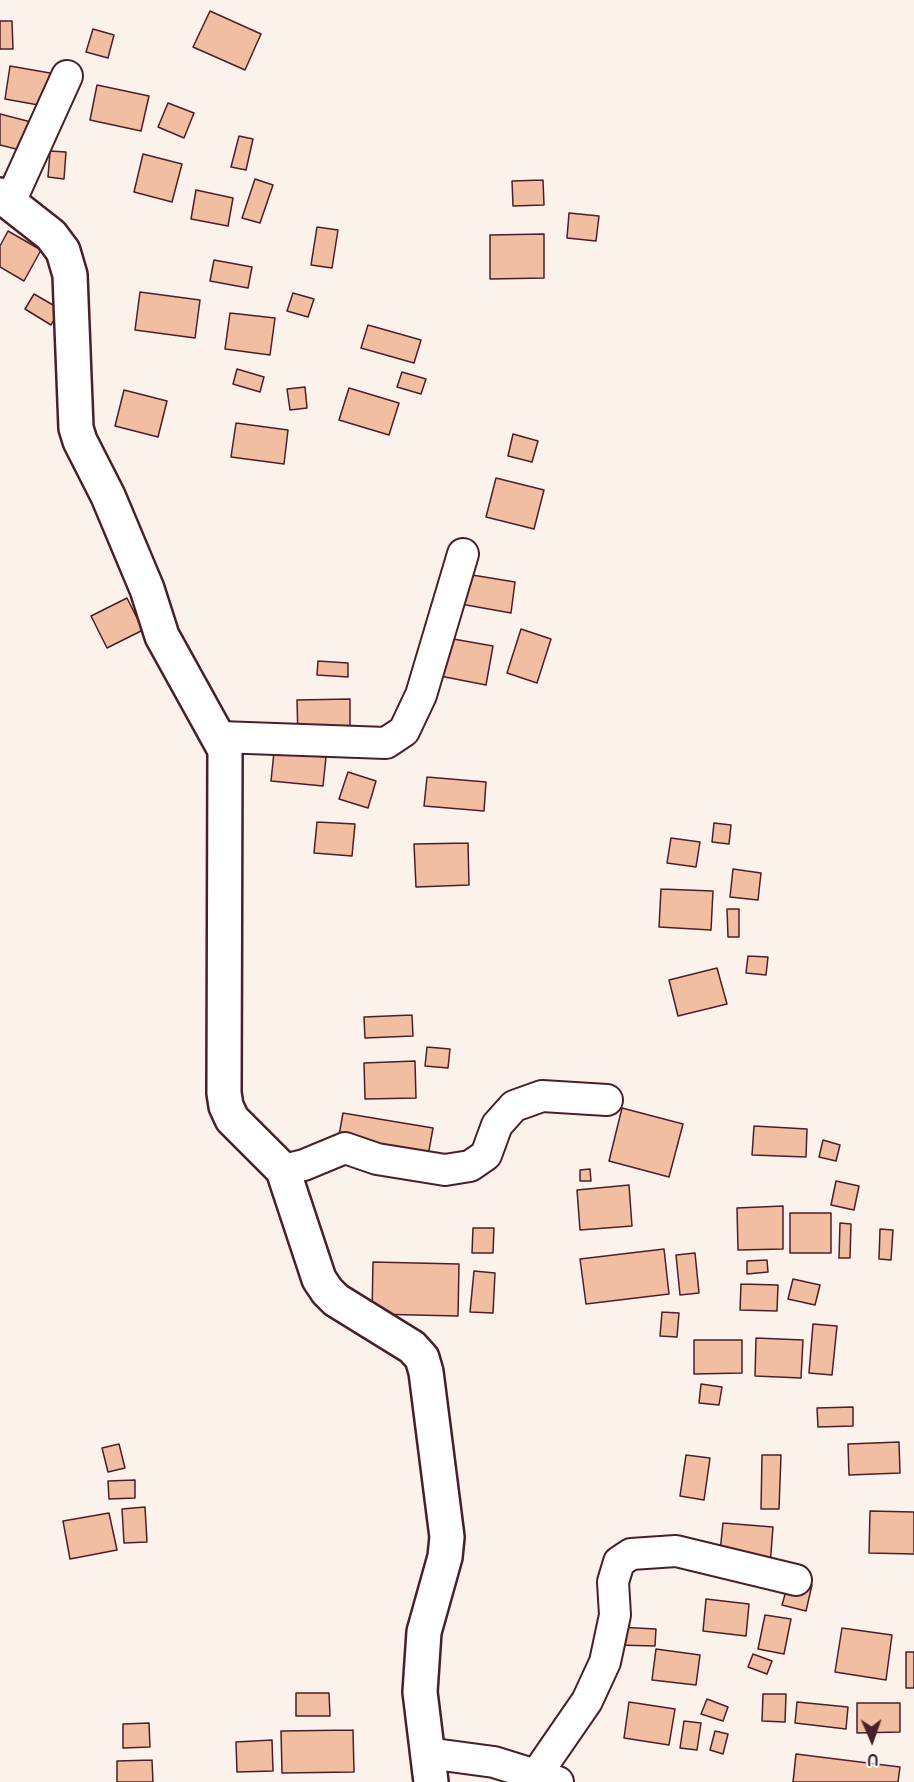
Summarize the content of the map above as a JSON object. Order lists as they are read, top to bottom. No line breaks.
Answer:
{"north":"bottom"}
